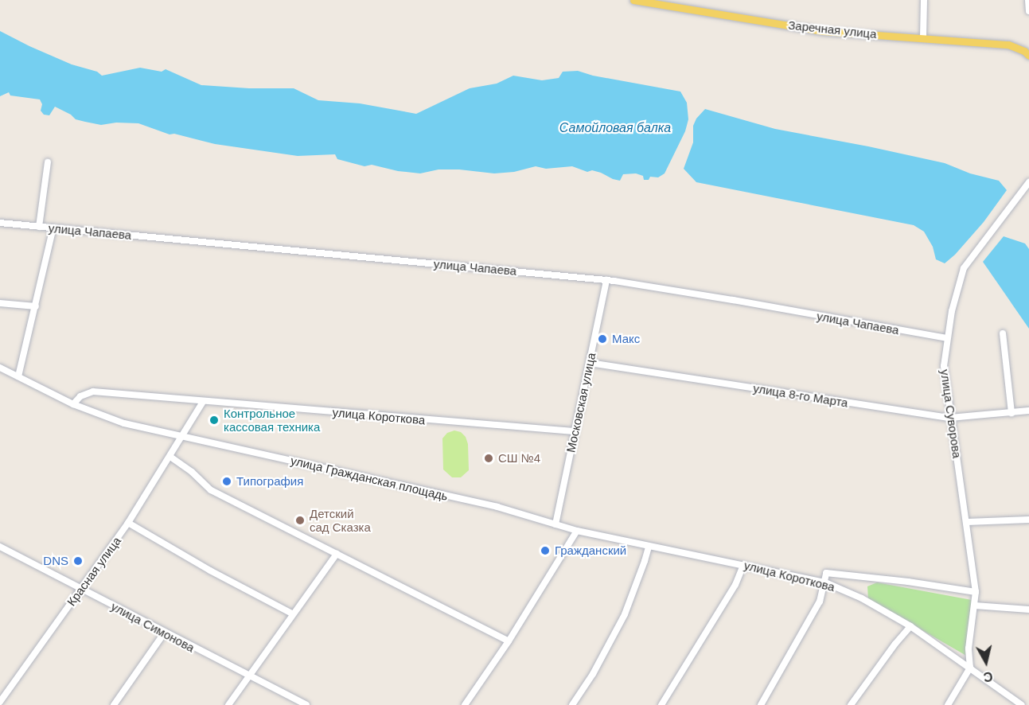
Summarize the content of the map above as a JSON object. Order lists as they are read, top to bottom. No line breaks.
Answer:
{"streets":{"main road":["Заречная улица"],"street":["улица Чапаева","улица 8-го Марта","Московская улица","улица Суворова","улица Короткова","улица Гражданская площадь","Красная улица","улица Симонова"]},"crossings":[["улица Чапаева","Московская улица"],["улица Чапаева","улица Суворова"],["улица 8-го Марта","Московская улица"],["улица 8-го Марта","улица Суворова"],["Московская улица","улица Короткова"],["Московская улица","улица Гражданская площадь"],["улица Суворова","улица Короткова"],["улица Короткова","улица Гражданская площадь"],["улица Короткова","Красная улица"],["улица Гражданская площадь","Красная улица"],["Красная улица","улица Симонова"]],"water":["Самойловая балка"],"places":["Макс","Контрольное кассовая техника","СШ №4","Типография","Детский сад Сказка","Гражданский","DNS"],"north":"bottom"}
